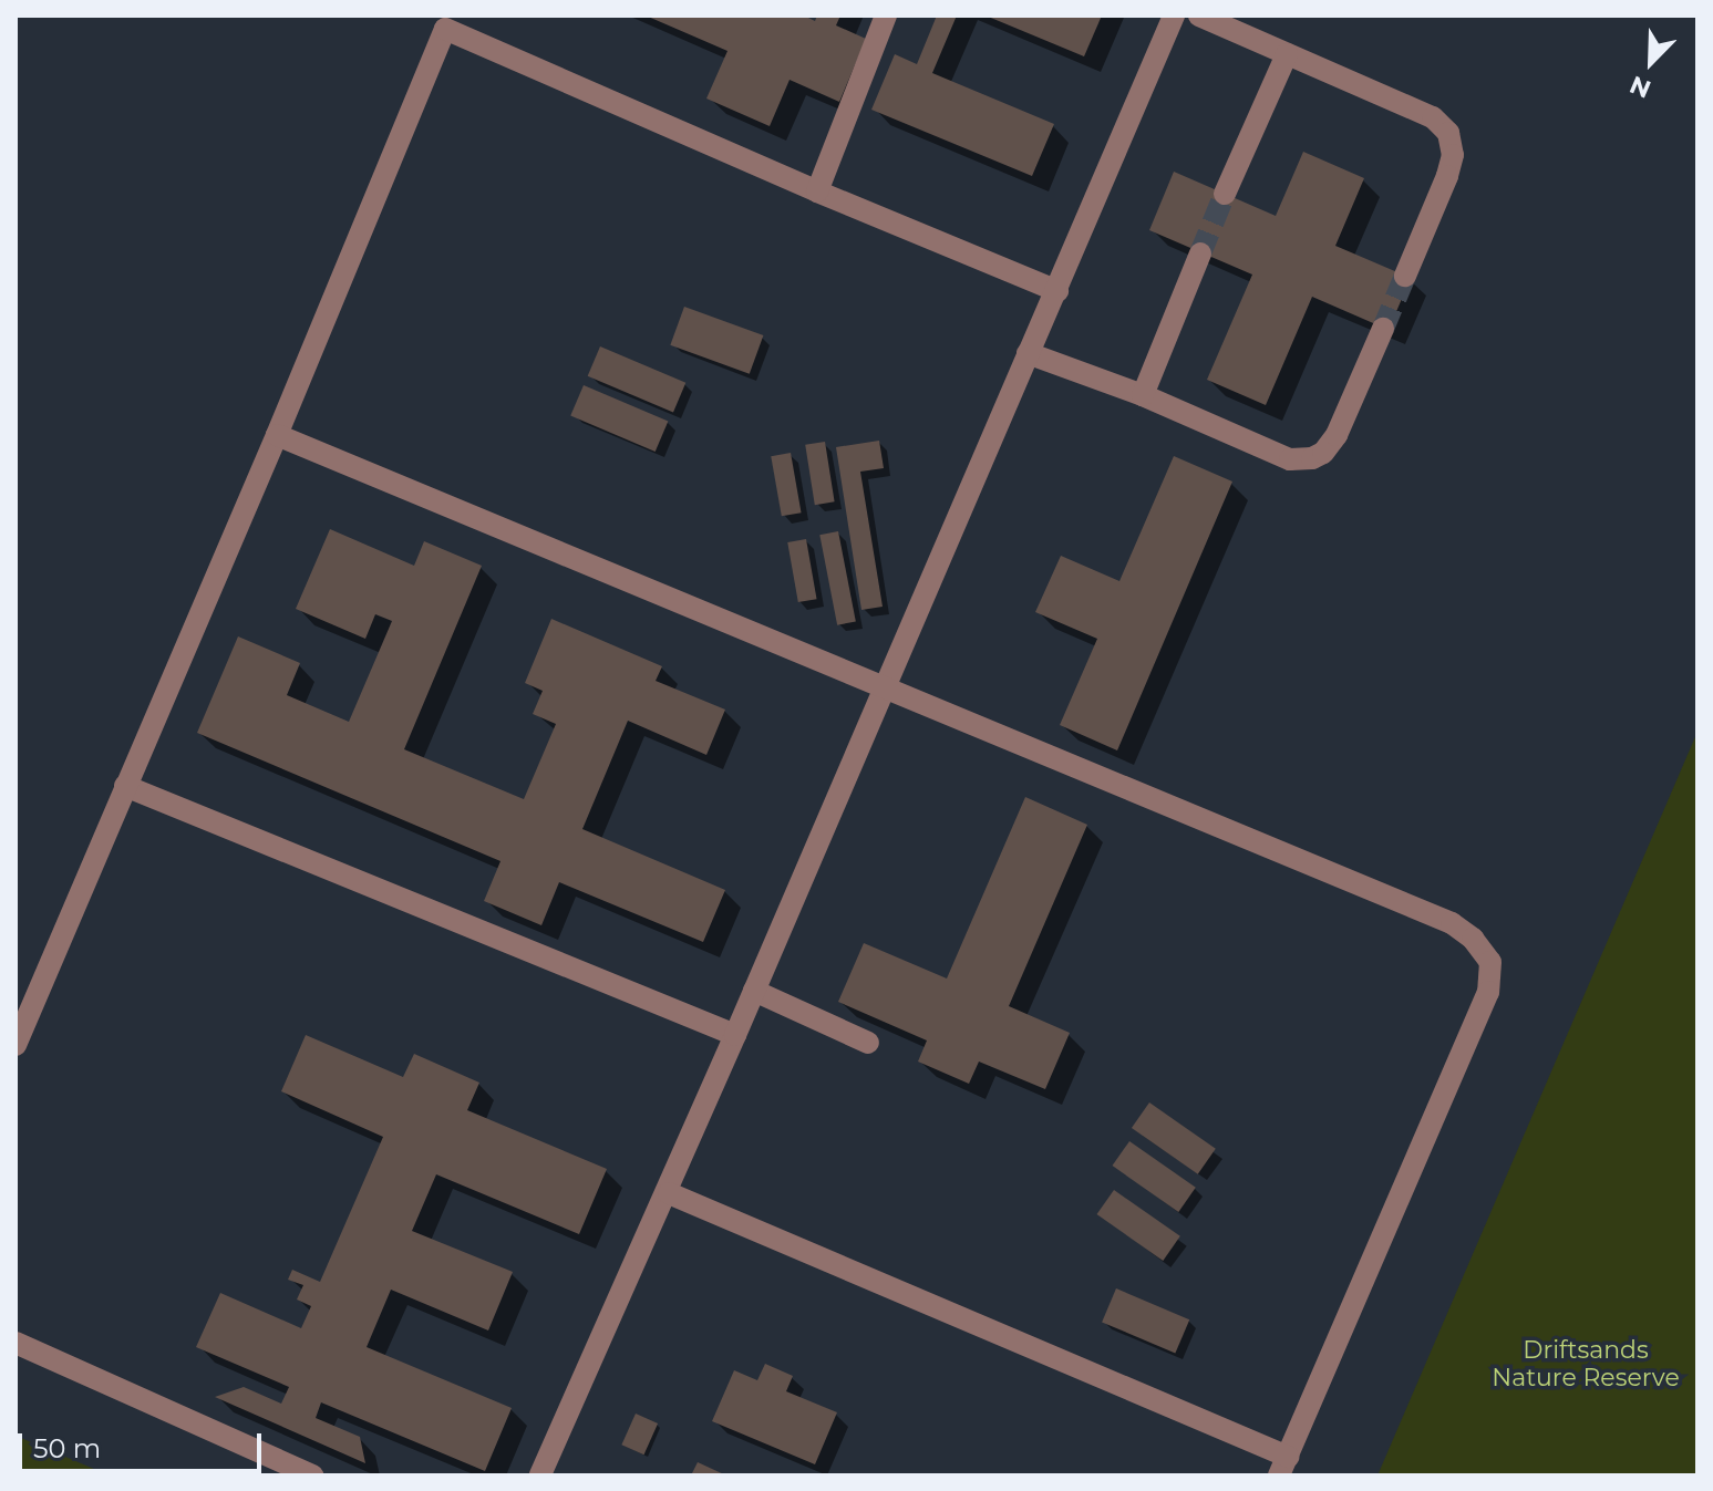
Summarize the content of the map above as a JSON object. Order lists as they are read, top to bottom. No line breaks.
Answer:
{"parks":["Driftsands Nature Reserve"],"scale_bar":"50 m","north":"bottom left"}
